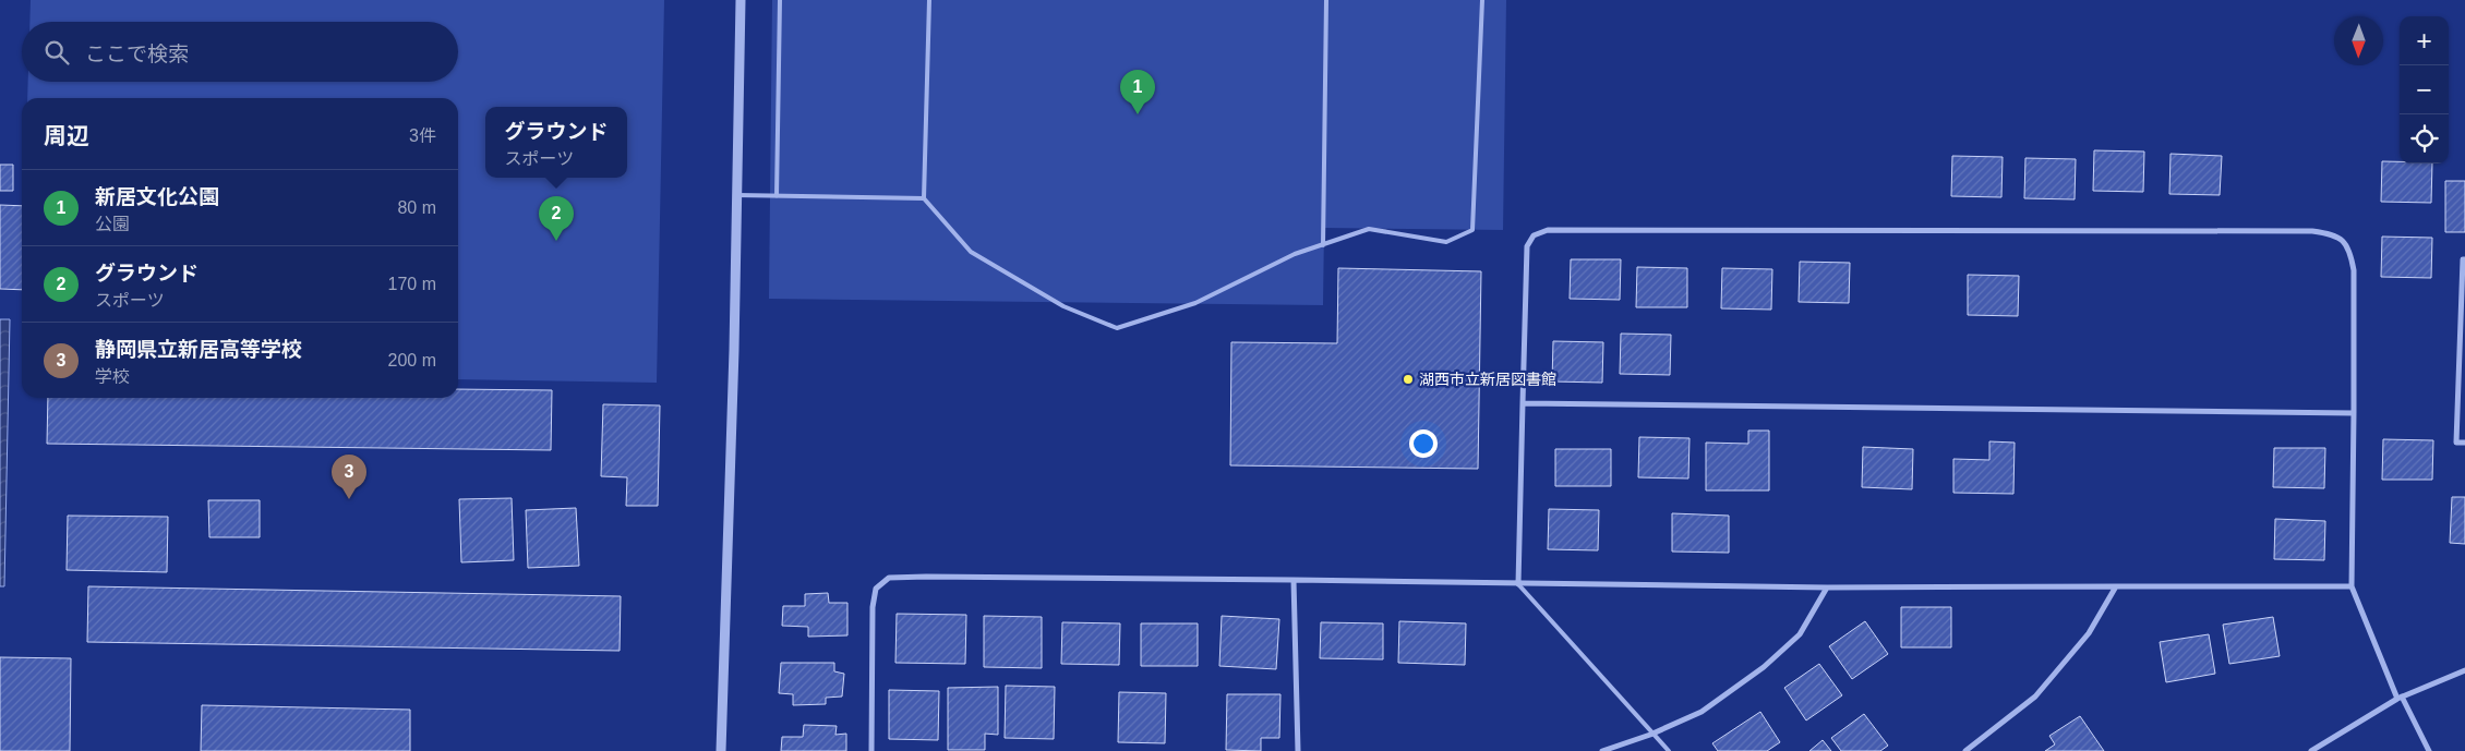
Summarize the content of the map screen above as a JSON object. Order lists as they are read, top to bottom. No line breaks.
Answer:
{"places":["湖西市立新居図書館"],"north":"bottom","page":{"map_buttons":["+","−"],"search":"ここで検索","pins":["1","2","3"],"heading":["周辺","3件"],"popup":["グラウンド","スポーツ"],"list":[{"mark":"1","name":"新居文化公園","note":"公園","value":"80 m"},{"mark":"2","name":"グラウンド","note":"スポーツ","value":"170 m"},{"mark":"3","name":"静岡県立新居高等学校","note":"学校","value":"200 m"}]}}
